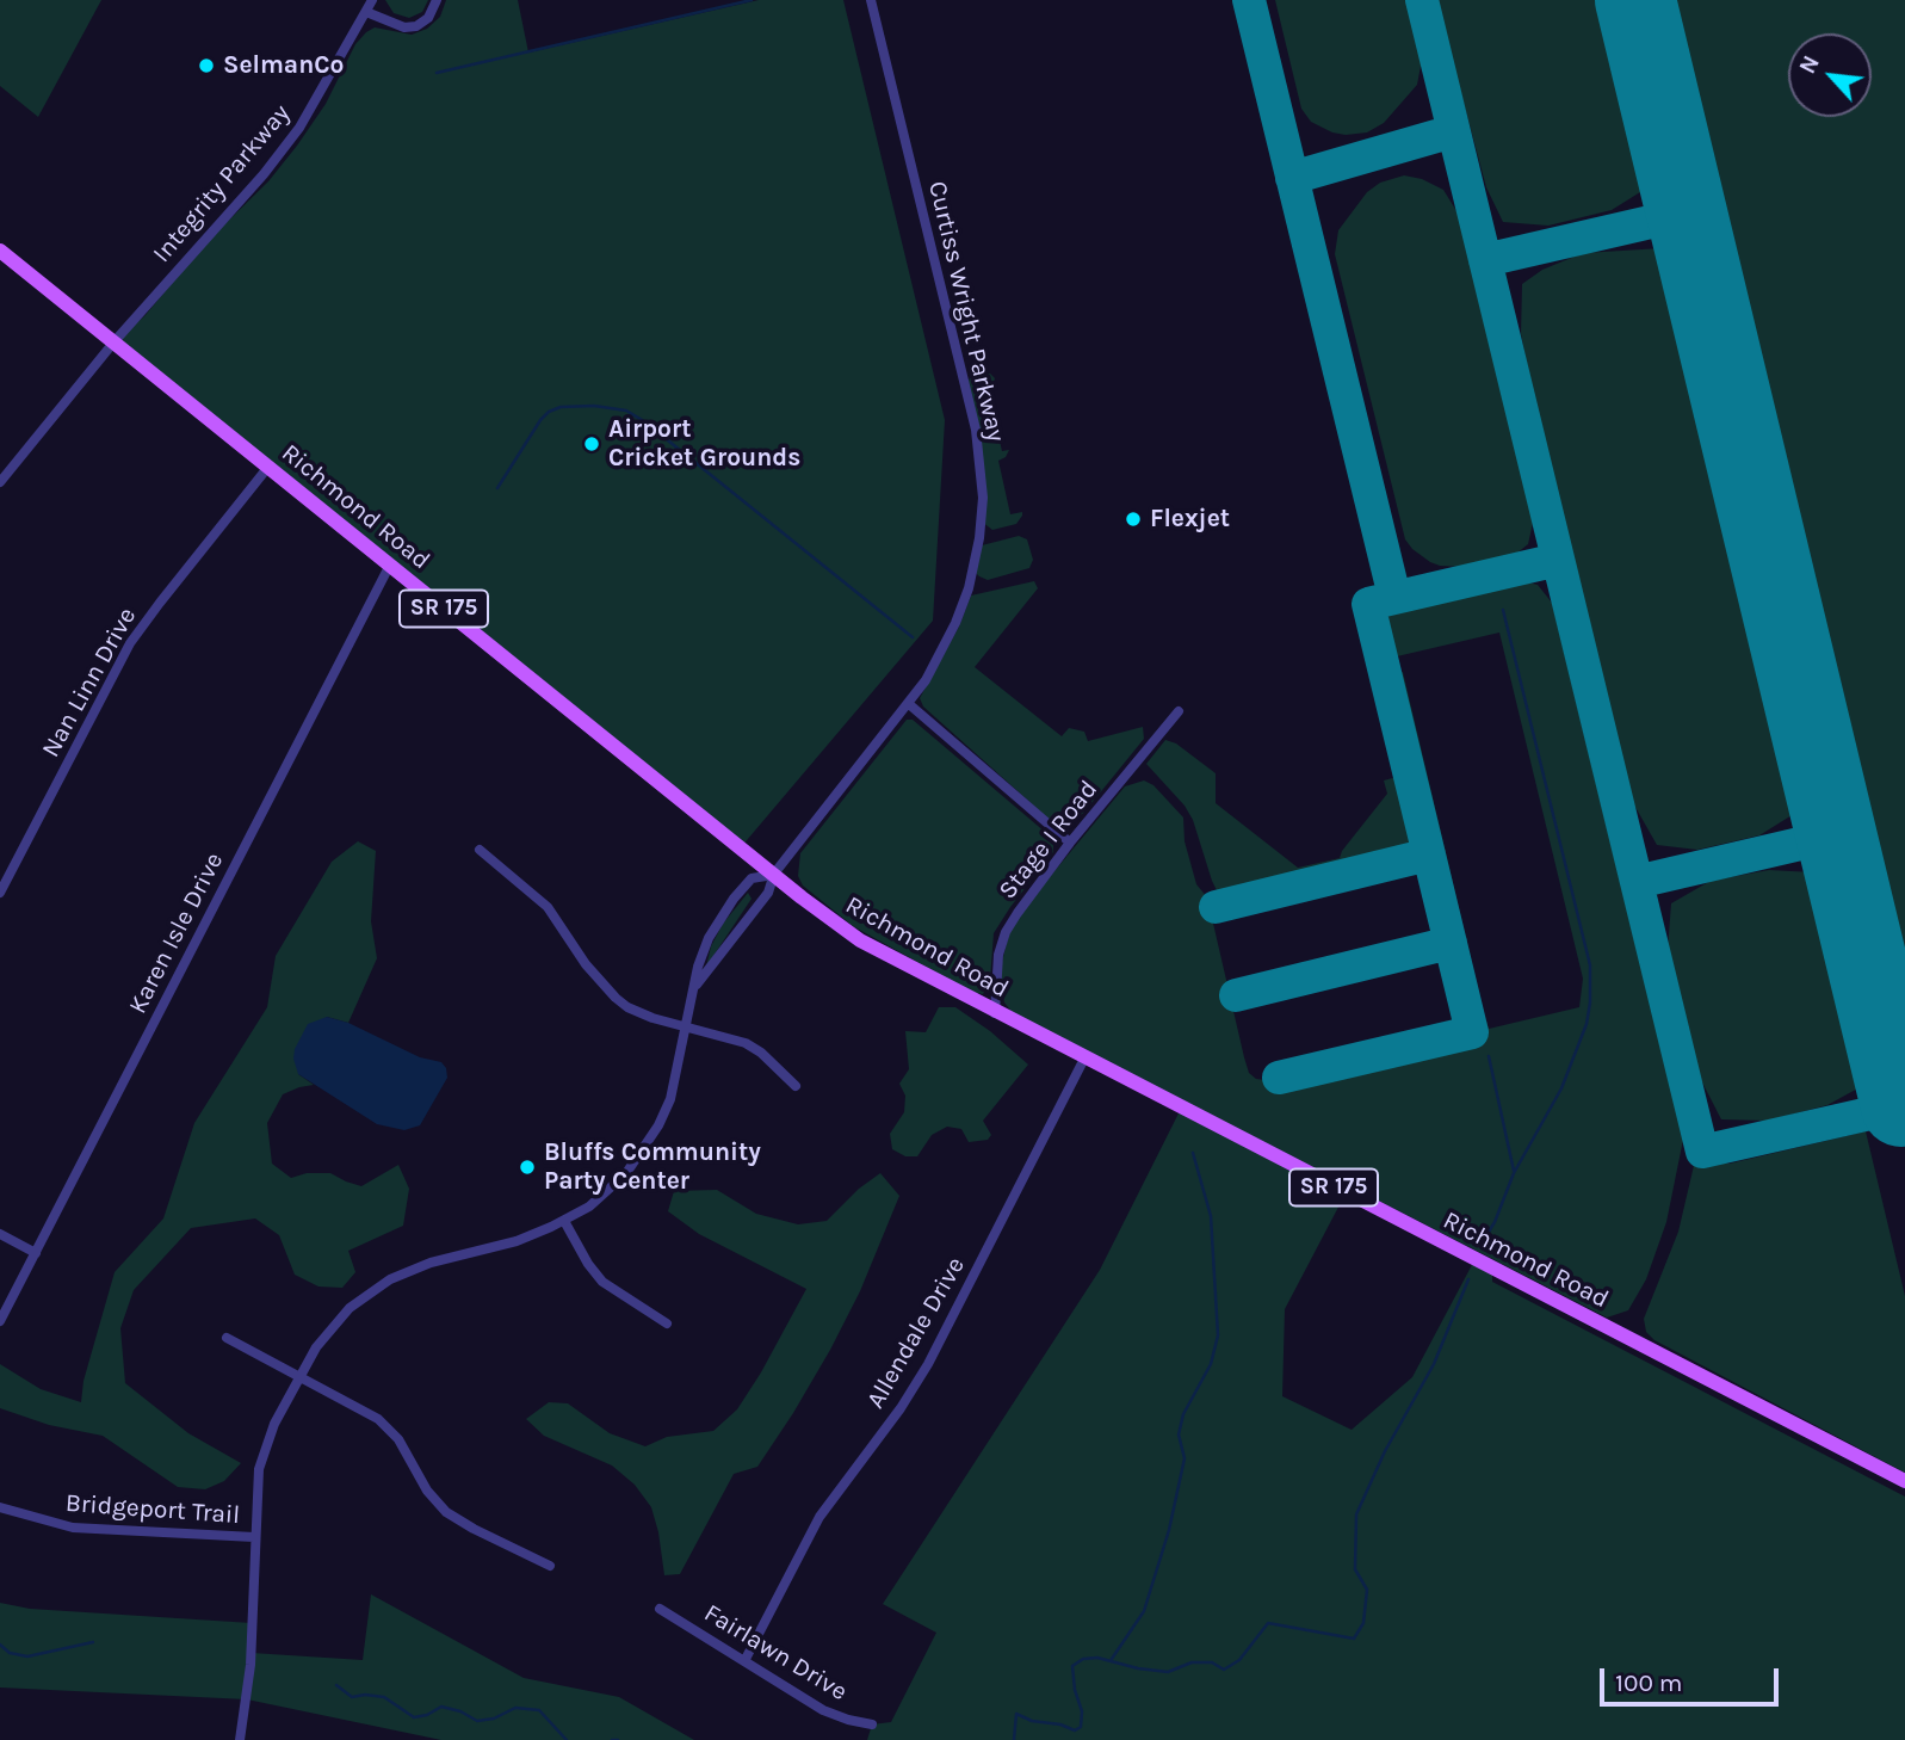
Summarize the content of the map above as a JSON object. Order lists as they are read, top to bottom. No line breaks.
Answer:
{"streets":{"main road":["Richmond Road","SR 175"],"street":["Integrity Parkway","Curtiss Wright Parkway","Nan Linn Drive","Stage I Road","Karen Isle Drive","Allendale Drive","Bridgeport Trail","Fairlawn Drive"]},"crossings":[["Integrity Parkway","Richmond Road"],["Curtiss Wright Parkway","Richmond Road"],["Richmond Road","Nan Linn Drive"],["Richmond Road","Stage I Road"],["Richmond Road","Karen Isle Drive"],["Richmond Road","Allendale Drive"],["Allendale Drive","Fairlawn Drive"]],"places":["SelmanCo","Airport Cricket Grounds","Flexjet","Bluffs Community Party Center"],"scale_bar":"100 m","north":"top left"}
